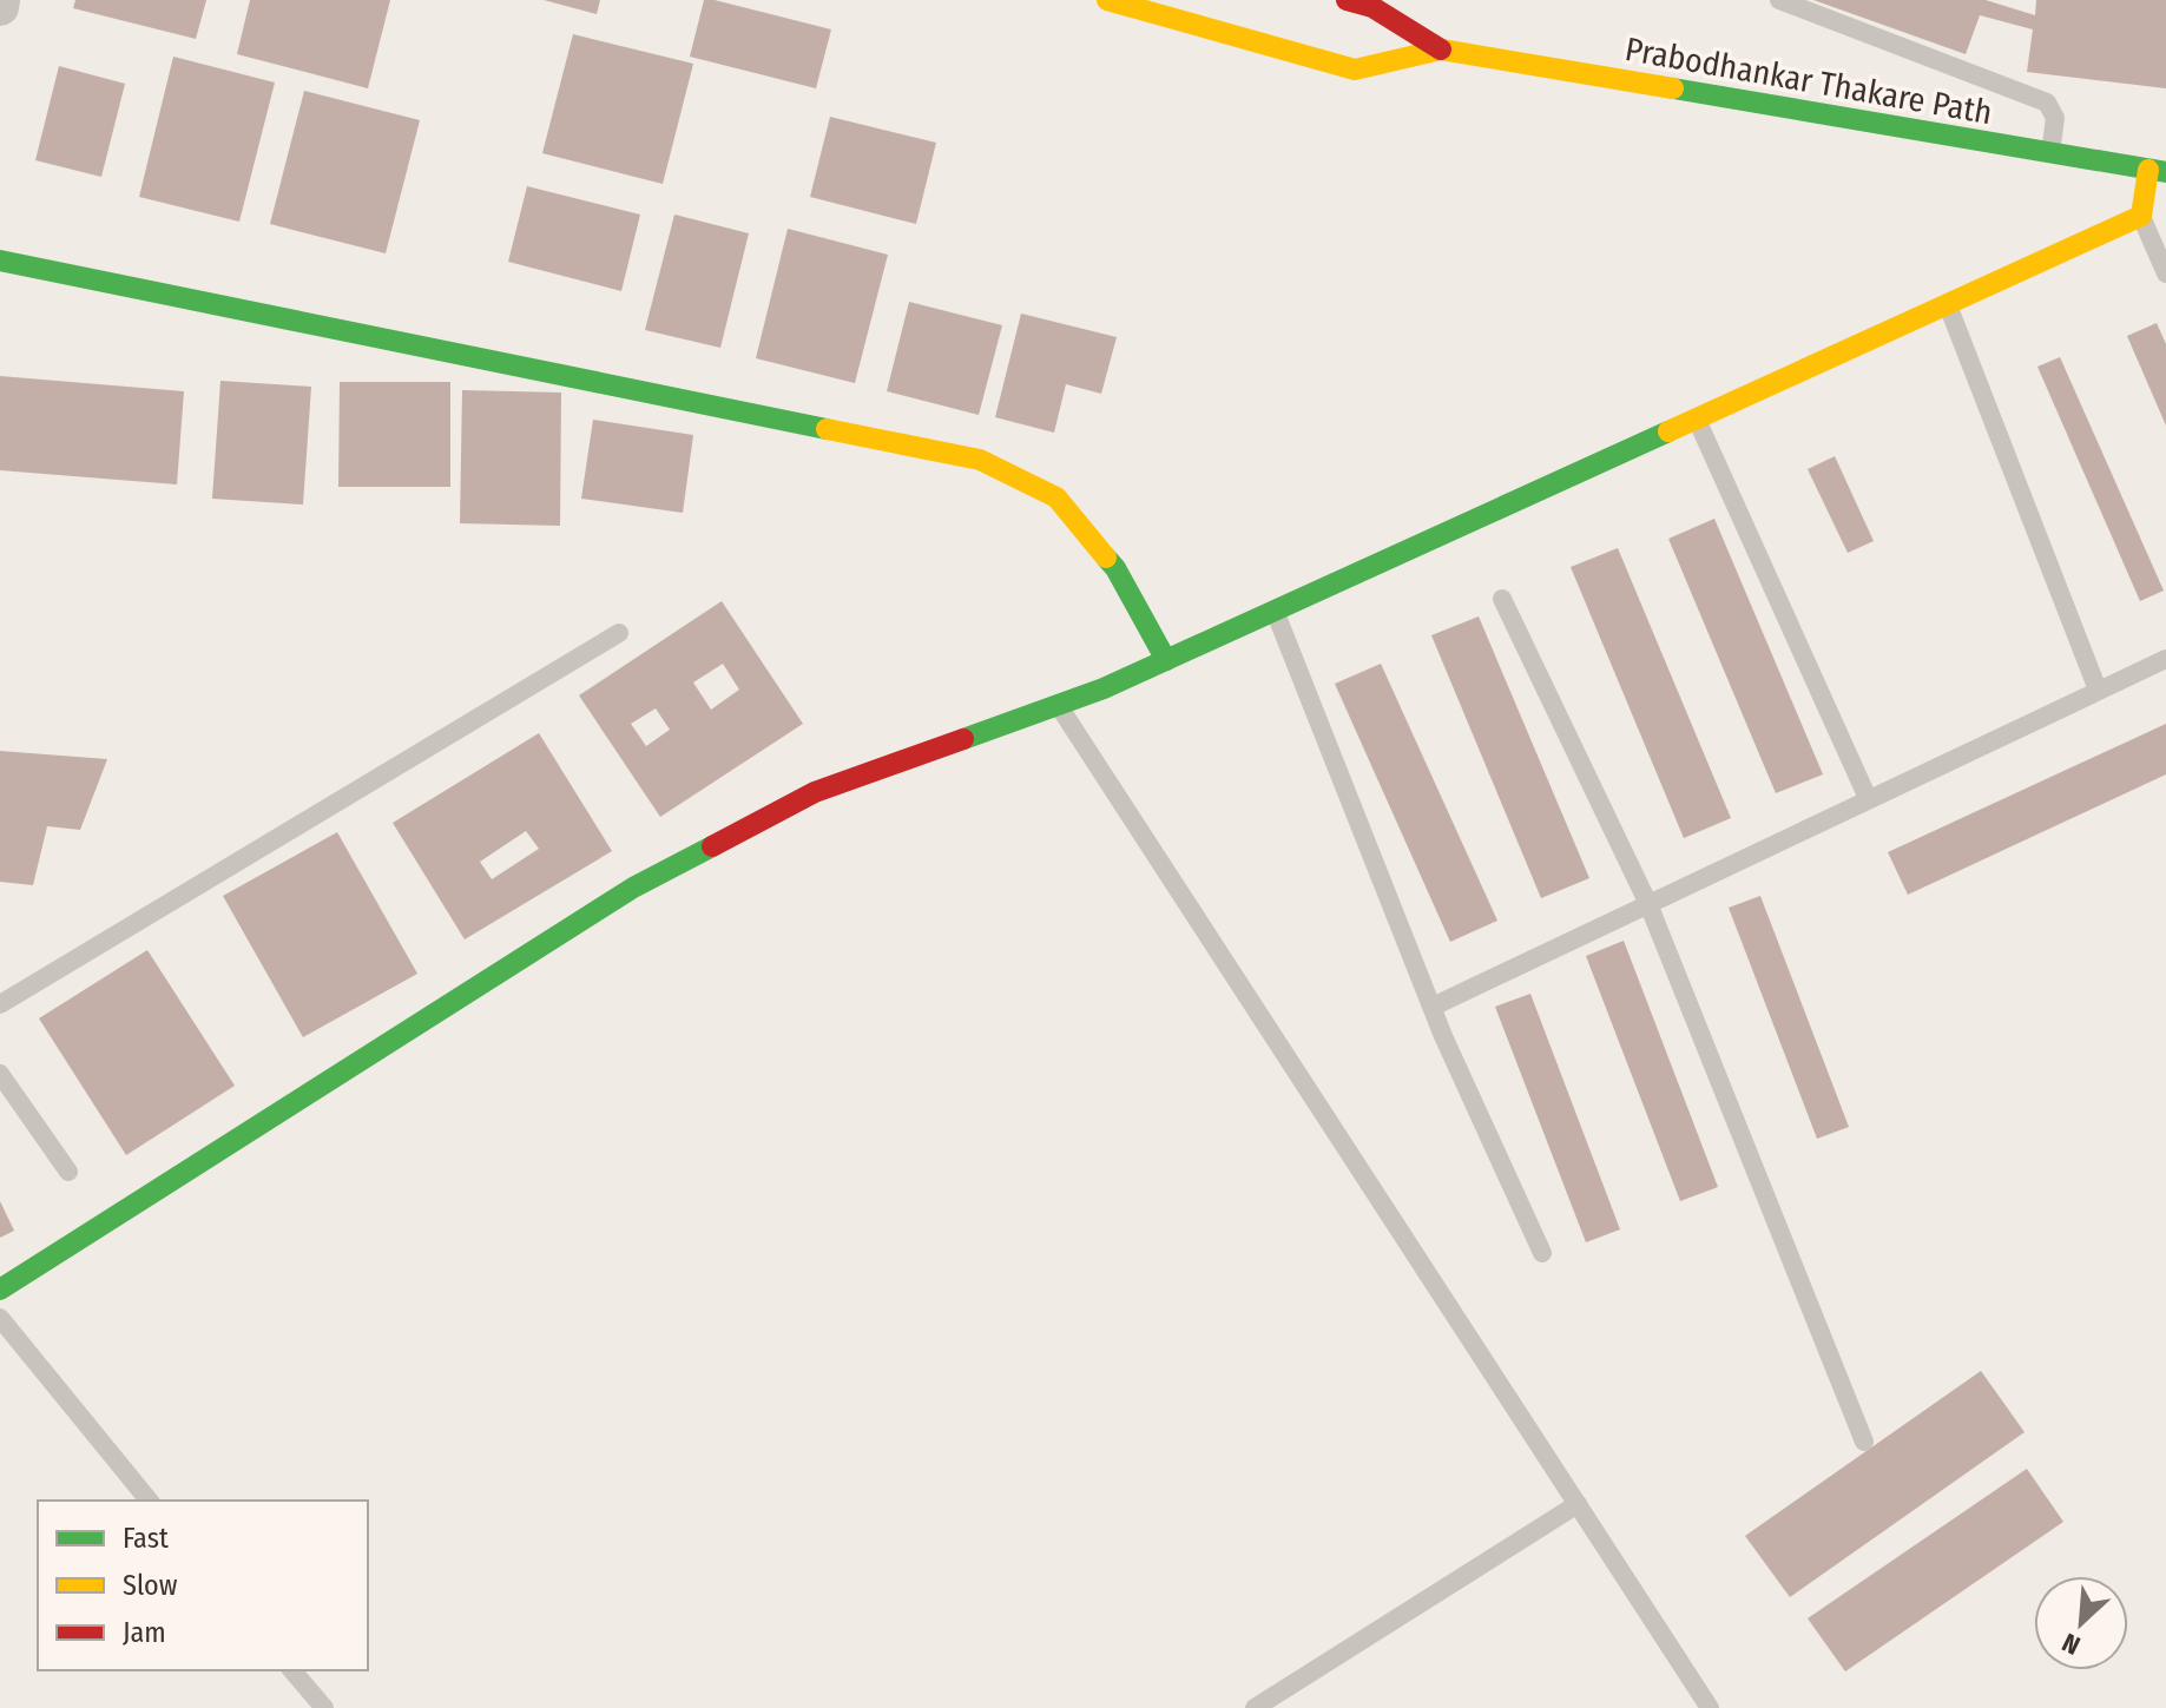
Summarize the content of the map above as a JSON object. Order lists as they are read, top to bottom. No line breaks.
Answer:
{"streets":{"street":["Prabodhankar Thakare Path"]},"legend":["Fast","Slow","Jam"],"north":"bottom left"}
